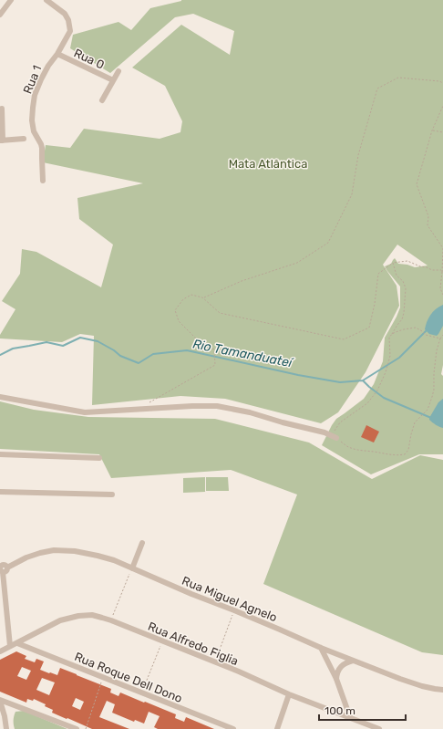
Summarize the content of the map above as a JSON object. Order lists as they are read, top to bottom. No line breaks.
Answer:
{"streets":{"street":["Rua 0","Rua 1","Rua Miguel Agnelo","Rua Alfredo Figlia","Rua Roque Dell Dono"]},"crossings":[["Rua 0","Rua 1"],["Rua Alfredo Figlia","Rua Roque Dell Dono"]],"water":["Rio Tamanduateí"],"parks":["Mata Atlântica"],"scale_bar":"100 m"}
